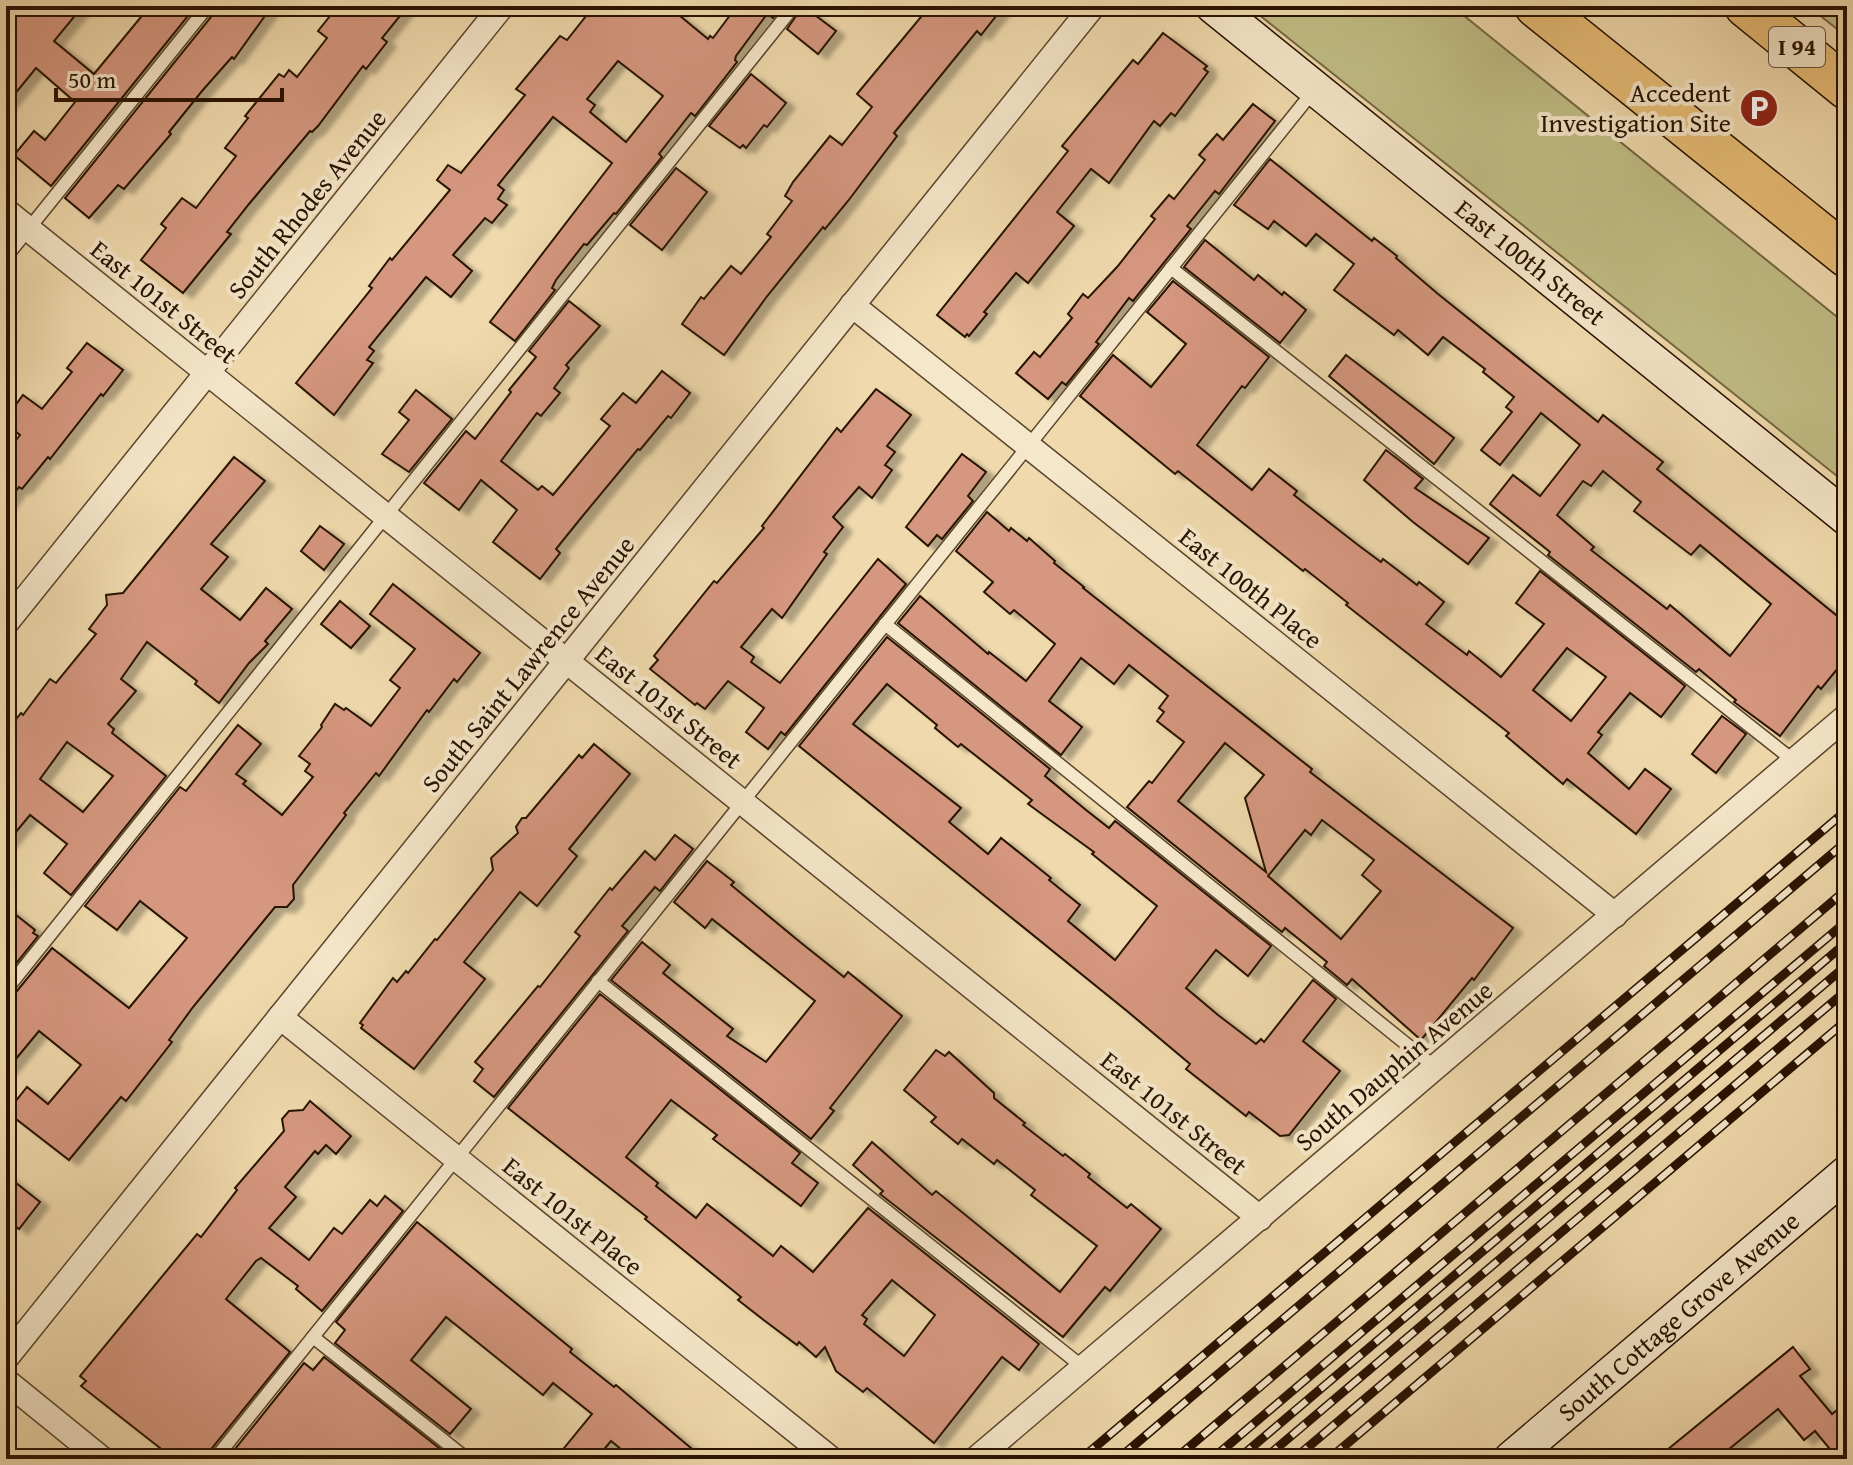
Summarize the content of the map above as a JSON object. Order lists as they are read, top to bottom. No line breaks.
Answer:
{"streets":{"highway":["I 94"],"street":["South Rhodes Avenue","East 100th Street","East 101st Street","East 100th Place","South Saint Lawrence Avenue","South Dauphin Avenue","East 101st Place","South Cottage Grove Avenue"]},"crossings":[["South Rhodes Avenue","East 101st Street"],["East 101st Street","South Saint Lawrence Avenue"],["East 101st Street","South Dauphin Avenue"],["East 100th Place","South Saint Lawrence Avenue"],["East 100th Place","South Dauphin Avenue"],["South Saint Lawrence Avenue","East 101st Place"]],"places":{"parking":["Accedent Investigation Site"]},"scale_bar":"50 m"}
